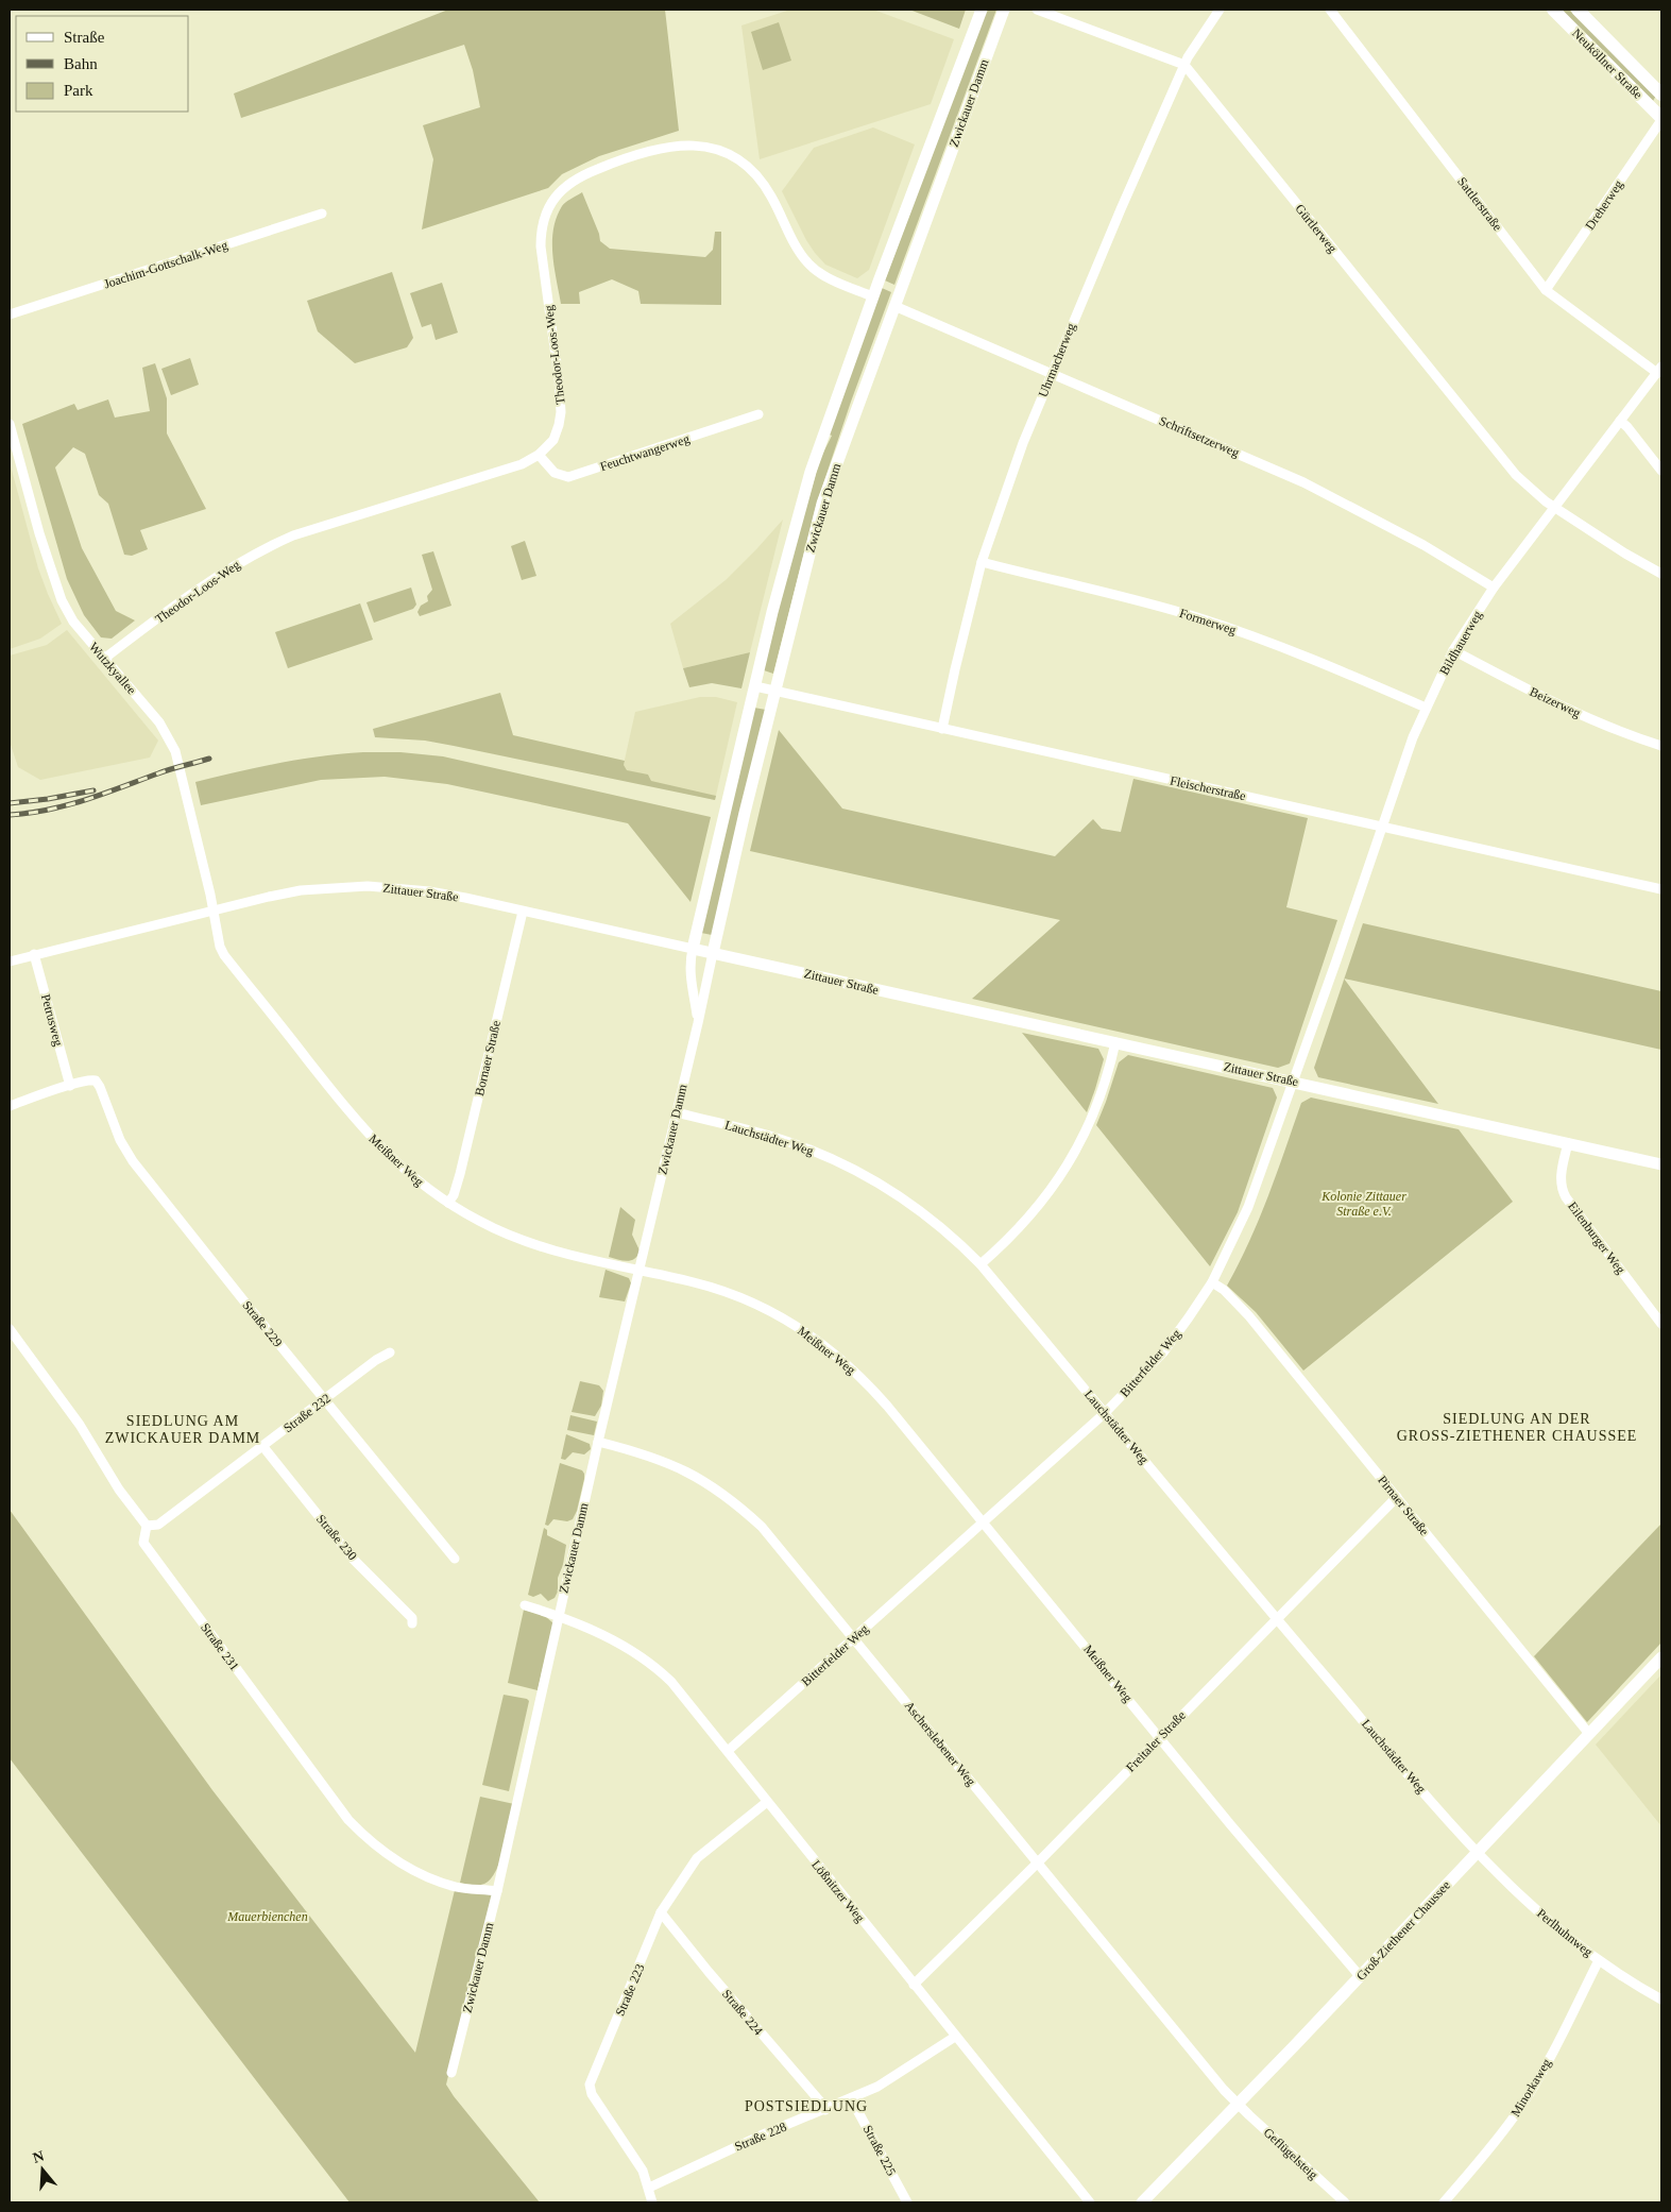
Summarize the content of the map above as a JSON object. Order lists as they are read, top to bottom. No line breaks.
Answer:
{"streets":{"main road":["Neuköllner Straße"],"street":["Zwickauer Damm","Sattlerstraße","Dreherweg","Gürtlerweg","Joachim-Gottschalk-Weg","Theodor-Loos-Weg","Uhrmacherweg","Schriftsetzerweg","Feuchtwangerweg","Formerweg","Bildhauerweg","Wutzkyallee","Beizerweg","Fleischerstraße","Zittauer Straße","Petrusweg","Bornaer Straße","Lauchstädter Weg","Meißner Weg","Eilenburger Weg","Straße 229","Bitterfelder Weg","Straße 232","Pirnaer Straße","Straße 230","Straße 231","Freitaler Straße","Ascherslebener Weg","Lößnitzer Weg","Groß-Ziethener Chaussee","Perlhuhnweg","Straße 223","Straße 224","Minorkaweg","Straße 228","Straße 225","Geflügelsteig"]},"crossings":[["Neuköllner Straße","Dreherweg"],["Zwickauer Damm","Theodor-Loos-Weg"],["Zwickauer Damm","Schriftsetzerweg"],["Zwickauer Damm","Fleischerstraße"],["Zwickauer Damm","Zittauer Straße"],["Zwickauer Damm","Lauchstädter Weg"],["Zwickauer Damm","Meißner Weg"],["Zwickauer Damm","Straße 231"],["Zwickauer Damm","Ascherslebener Weg"],["Zwickauer Damm","Lößnitzer Weg"],["Sattlerstraße","Dreherweg"],["Sattlerstraße","Bildhauerweg"],["Gürtlerweg","Uhrmacherweg"],["Gürtlerweg","Bildhauerweg"],["Theodor-Loos-Weg","Feuchtwangerweg"],["Theodor-Loos-Weg","Wutzkyallee"],["Uhrmacherweg","Schriftsetzerweg"],["Uhrmacherweg","Formerweg"],["Uhrmacherweg","Fleischerstraße"],["Schriftsetzerweg","Bildhauerweg"],["Formerweg","Bildhauerweg"],["Bildhauerweg","Beizerweg"],["Bildhauerweg","Fleischerstraße"],["Bildhauerweg","Bitterfelder Weg"],["Wutzkyallee","Zittauer Straße"],["Wutzkyallee","Meißner Weg"],["Zittauer Straße","Petrusweg"],["Zittauer Straße","Bornaer Straße"],["Zittauer Straße","Meißner Weg"],["Zittauer Straße","Eilenburger Weg"],["Zittauer Straße","Bitterfelder Weg"],["Petrusweg","Straße 229"],["Bornaer Straße","Meißner Weg"],["Lauchstädter Weg","Bitterfelder Weg"],["Lauchstädter Weg","Freitaler Straße"],["Lauchstädter Weg","Groß-Ziethener Chaussee"],["Lauchstädter Weg","Perlhuhnweg"],["Meißner Weg","Bitterfelder Weg"],["Meißner Weg","Freitaler Straße"],["Meißner Weg","Groß-Ziethener Chaussee"],["Straße 229","Straße 232"],["Bitterfelder Weg","Pirnaer Straße"],["Bitterfelder Weg","Ascherslebener Weg"],["Bitterfelder Weg","Lößnitzer Weg"],["Straße 232","Straße 230"],["Straße 232","Straße 231"],["Pirnaer Straße","Freitaler Straße"],["Pirnaer Straße","Groß-Ziethener Chaussee"],["Freitaler Straße","Ascherslebener Weg"],["Freitaler Straße","Lößnitzer Weg"],["Ascherslebener Weg","Groß-Ziethener Chaussee"],["Ascherslebener Weg","Geflügelsteig"],["Lößnitzer Weg","Straße 223"],["Lößnitzer Weg","Straße 228"],["Groß-Ziethener Chaussee","Perlhuhnweg"],["Groß-Ziethener Chaussee","Geflügelsteig"],["Perlhuhnweg","Minorkaweg"],["Straße 223","Straße 224"],["Straße 223","Straße 228"],["Straße 224","Straße 228"],["Straße 228","Straße 225"]],"districts":["SIEDLUNG AN DER GROSS-ZIETHENER CHAUSSEE","SIEDLUNG AM ZWICKAUER DAMM","POSTSIEDLUNG"],"parks":["Kolonie Zittauer Straße e.V.","Mauerbienchen"],"legend":["Straße","Bahn","Park"],"north":"top"}
